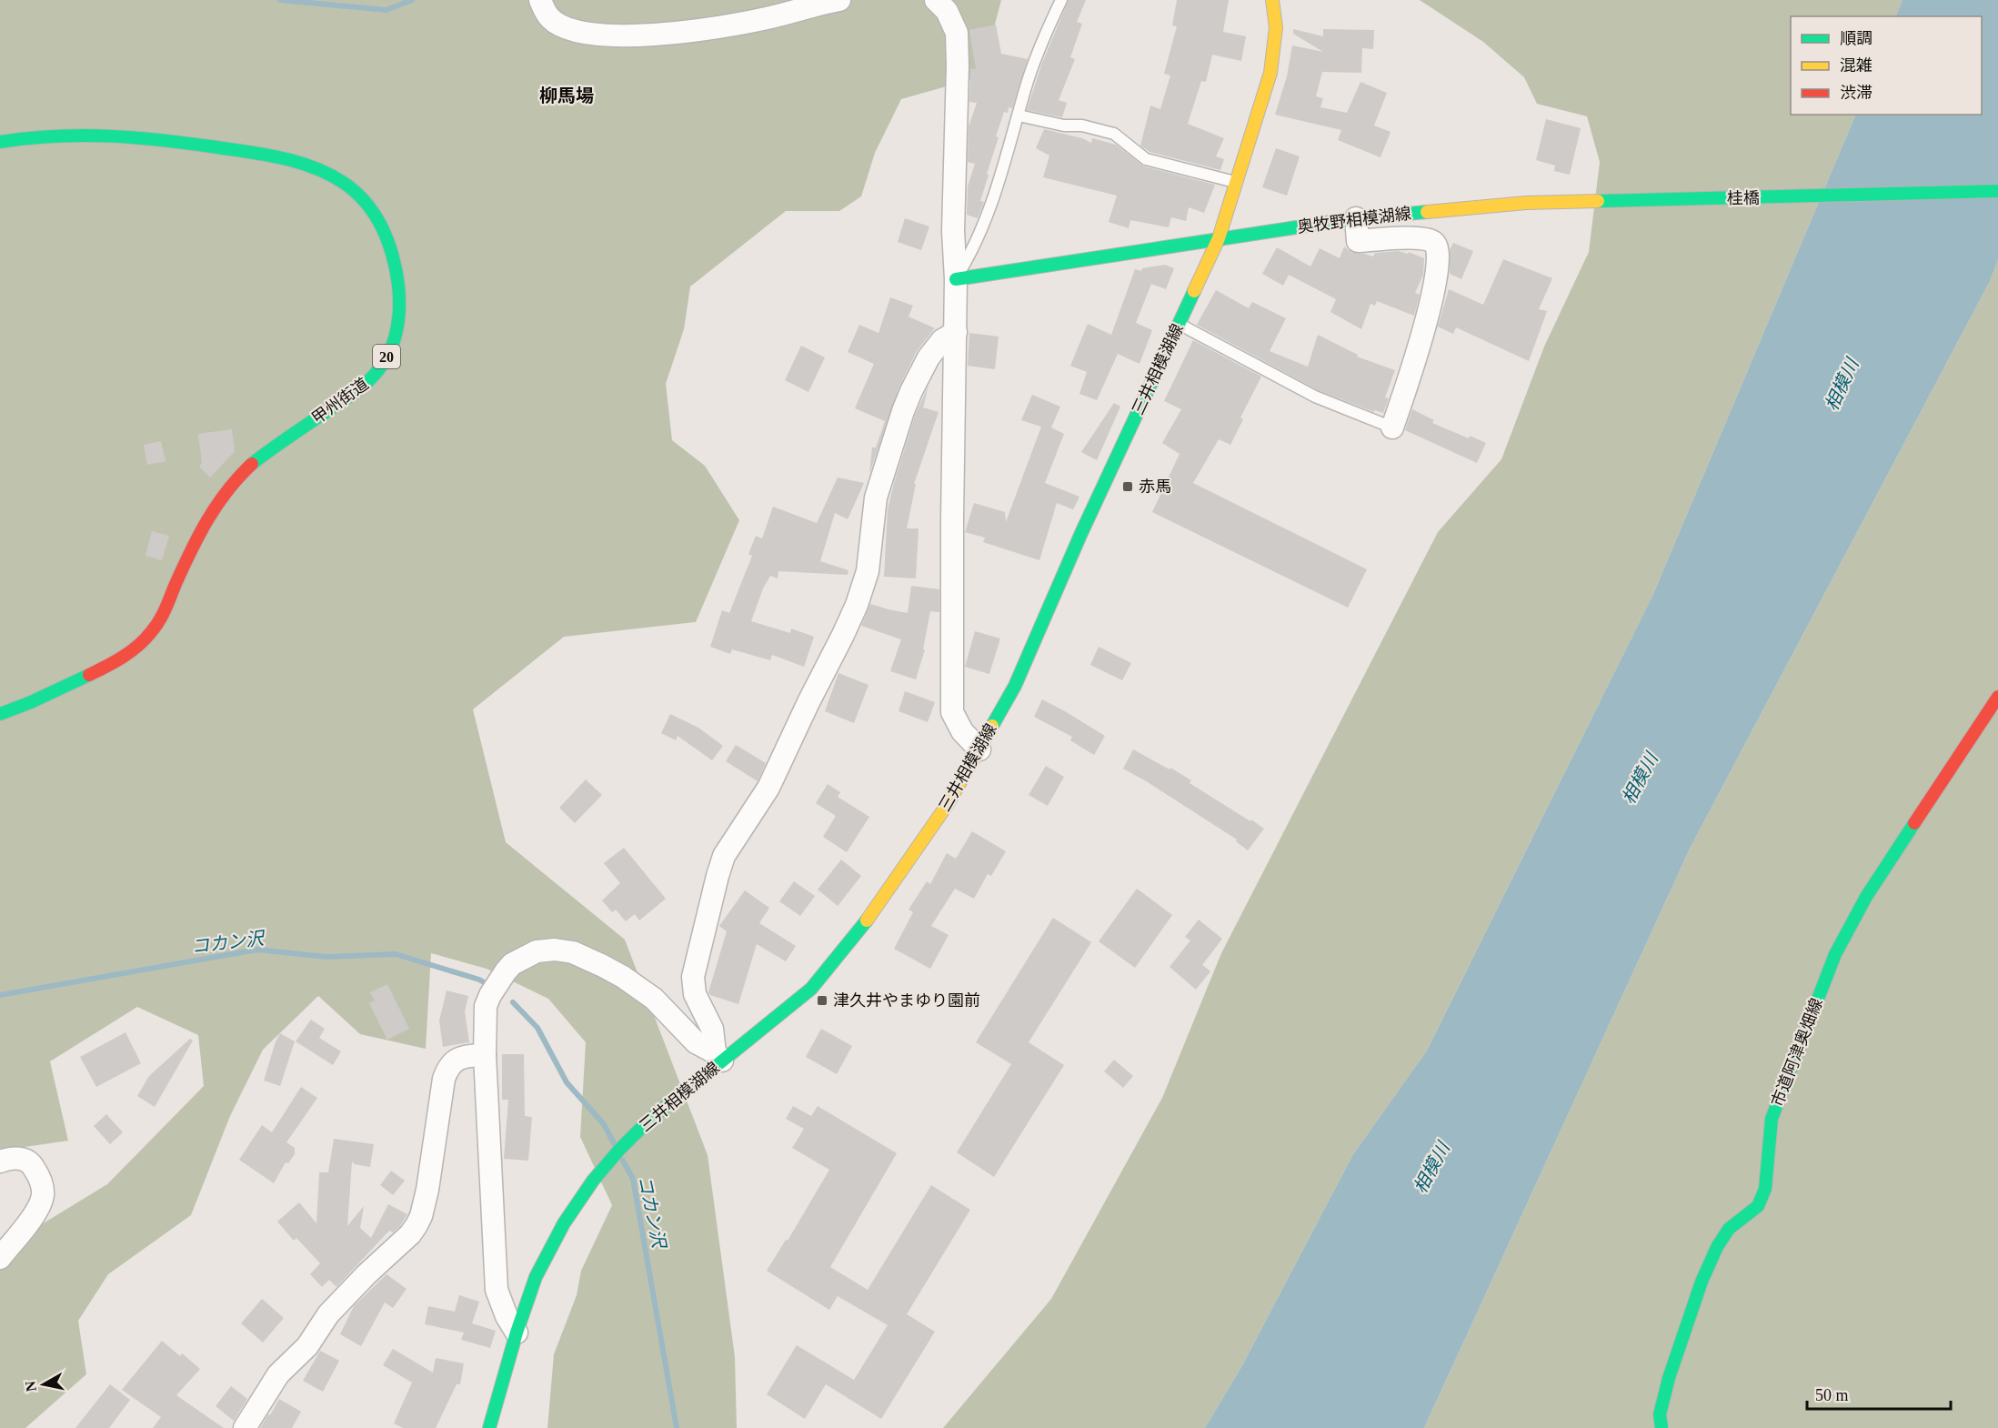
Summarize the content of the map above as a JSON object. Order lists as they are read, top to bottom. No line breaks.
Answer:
{"streets":{"main road":["桂橋","奥牧野相模湖線","20","三井相模湖線","甲州街道","市道阿津奥畑線"]},"crossings":[["桂橋","奥牧野相模湖線"],["奥牧野相模湖線","三井相模湖線"]],"districts":["柳馬場"],"water":["相模川","コカン沢"],"places":{"transit":["赤馬","津久井やまゆり園前"]},"legend":["順調","混雑","渋滞"],"scale_bar":"50 m","north":"left"}
